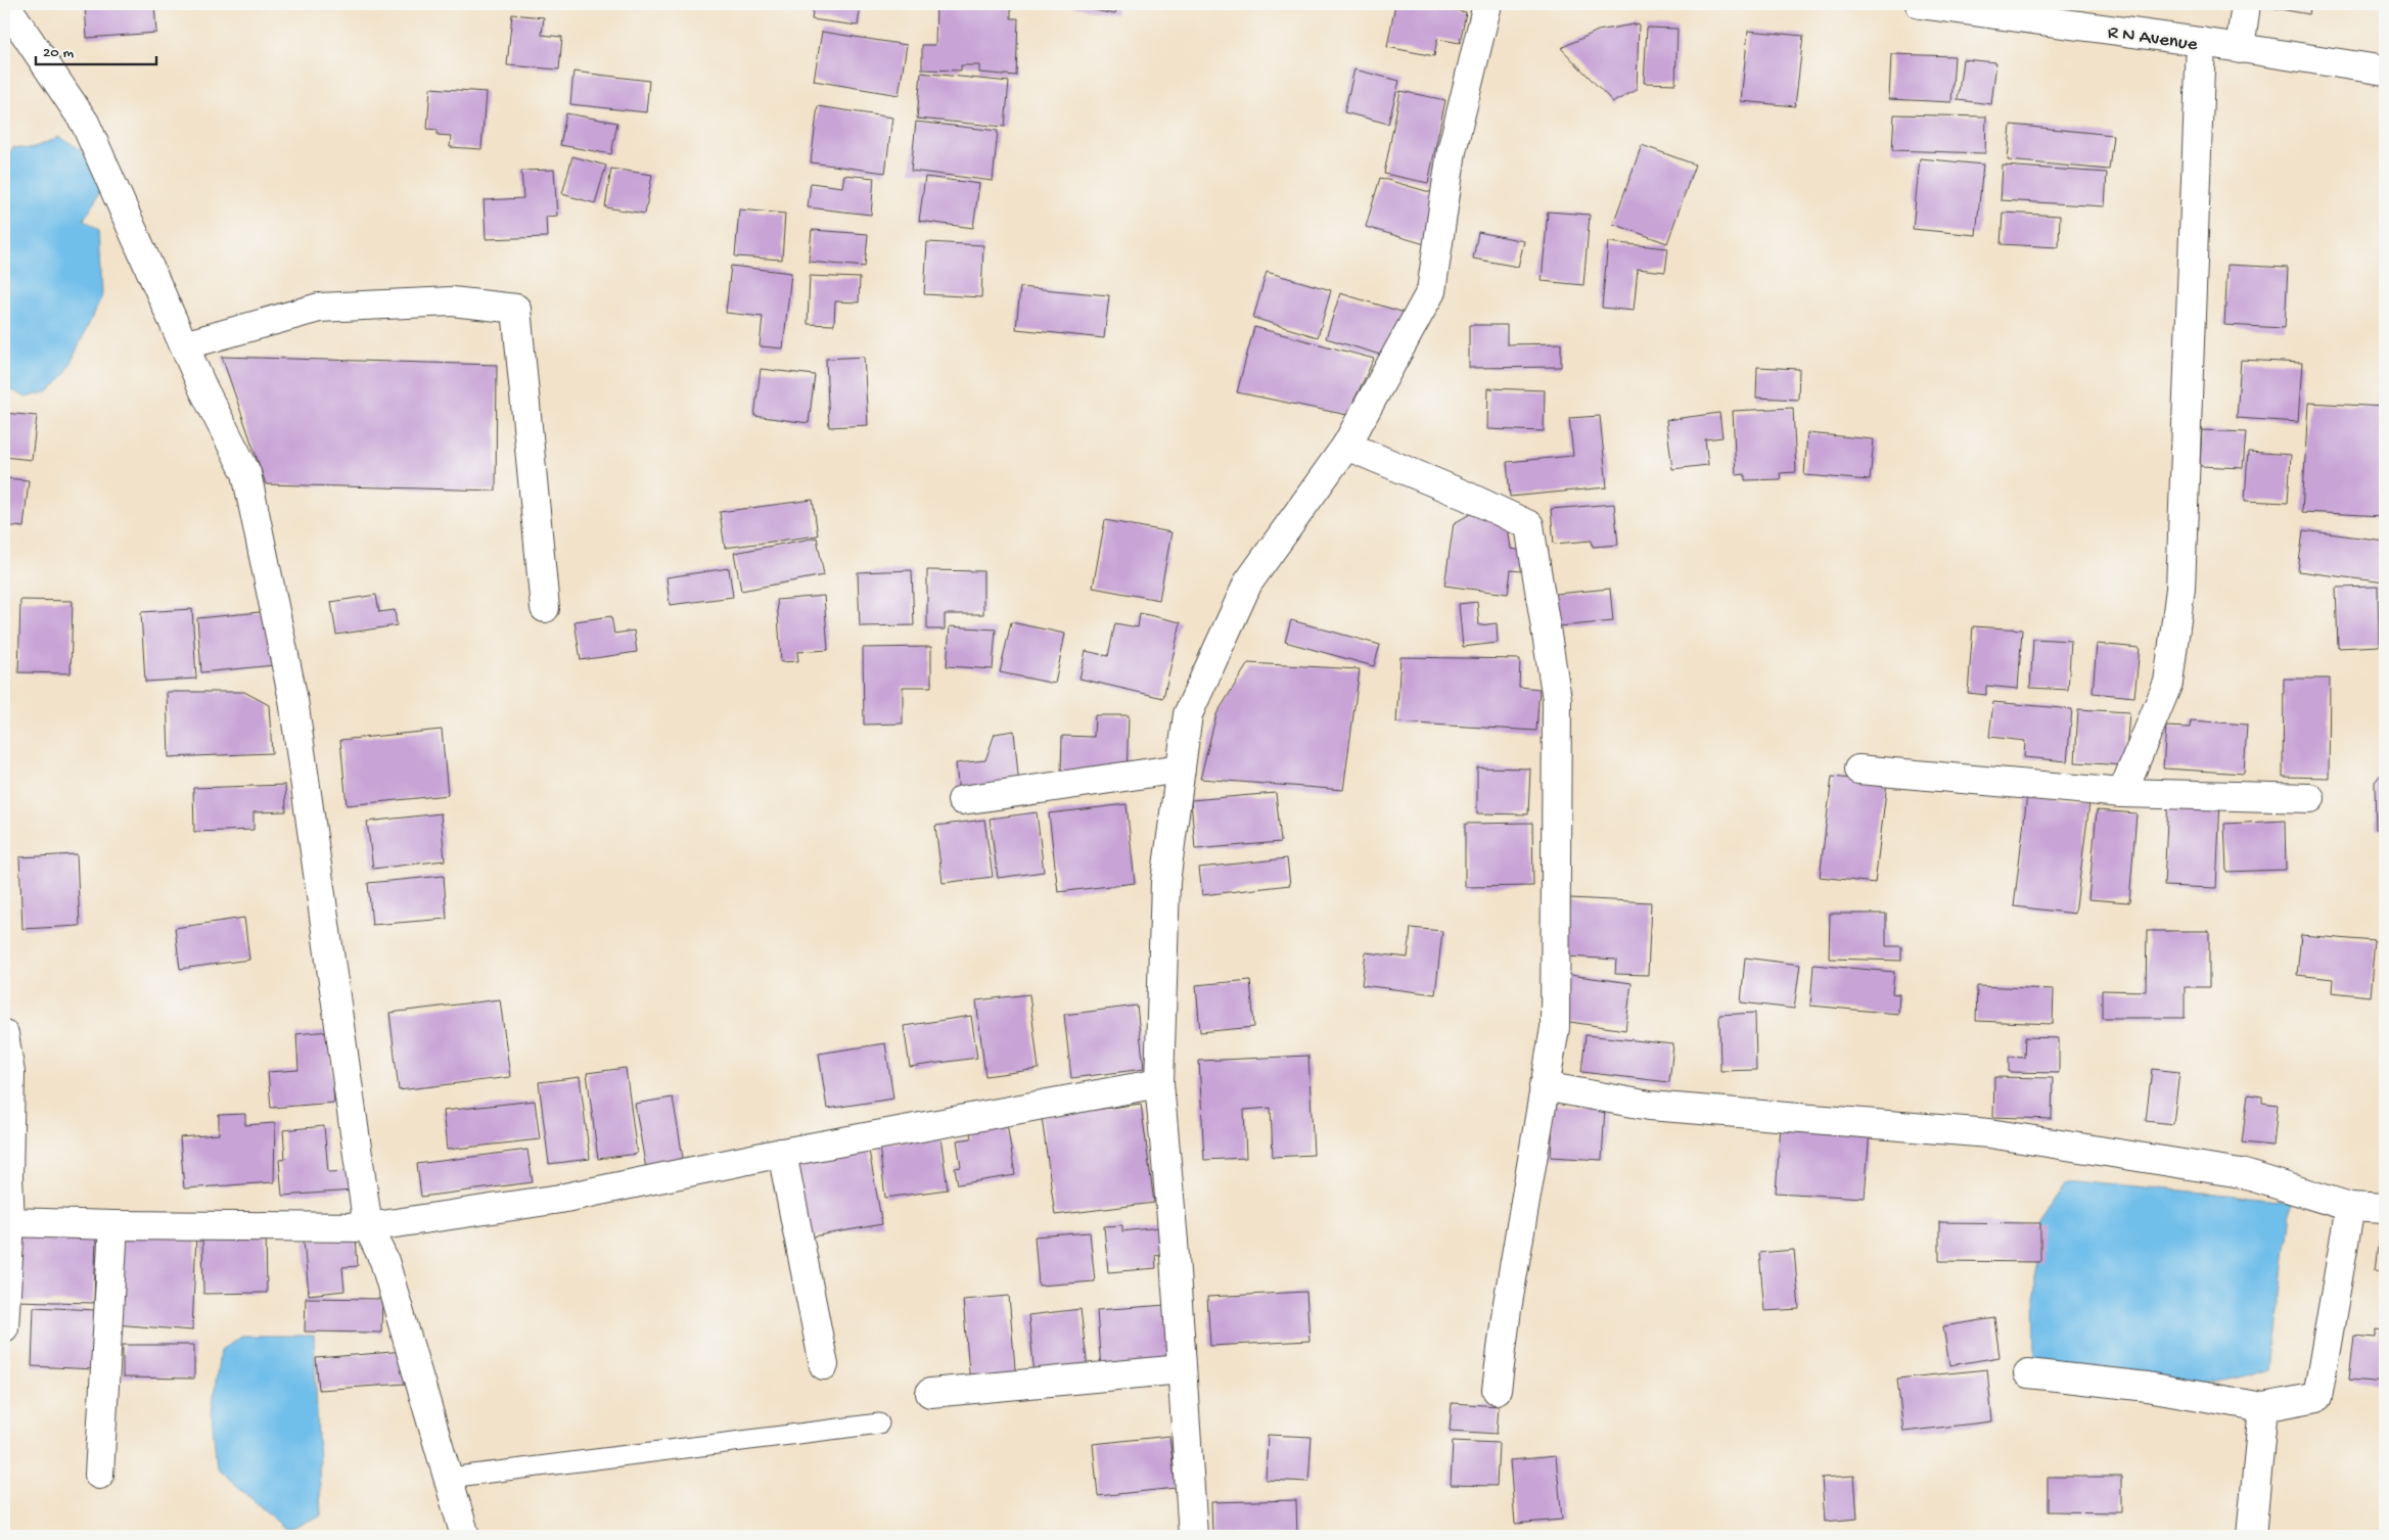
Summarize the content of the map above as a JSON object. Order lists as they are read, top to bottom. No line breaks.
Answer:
{"streets":{"street":["R N Avenue"]},"scale_bar":"20 m"}
